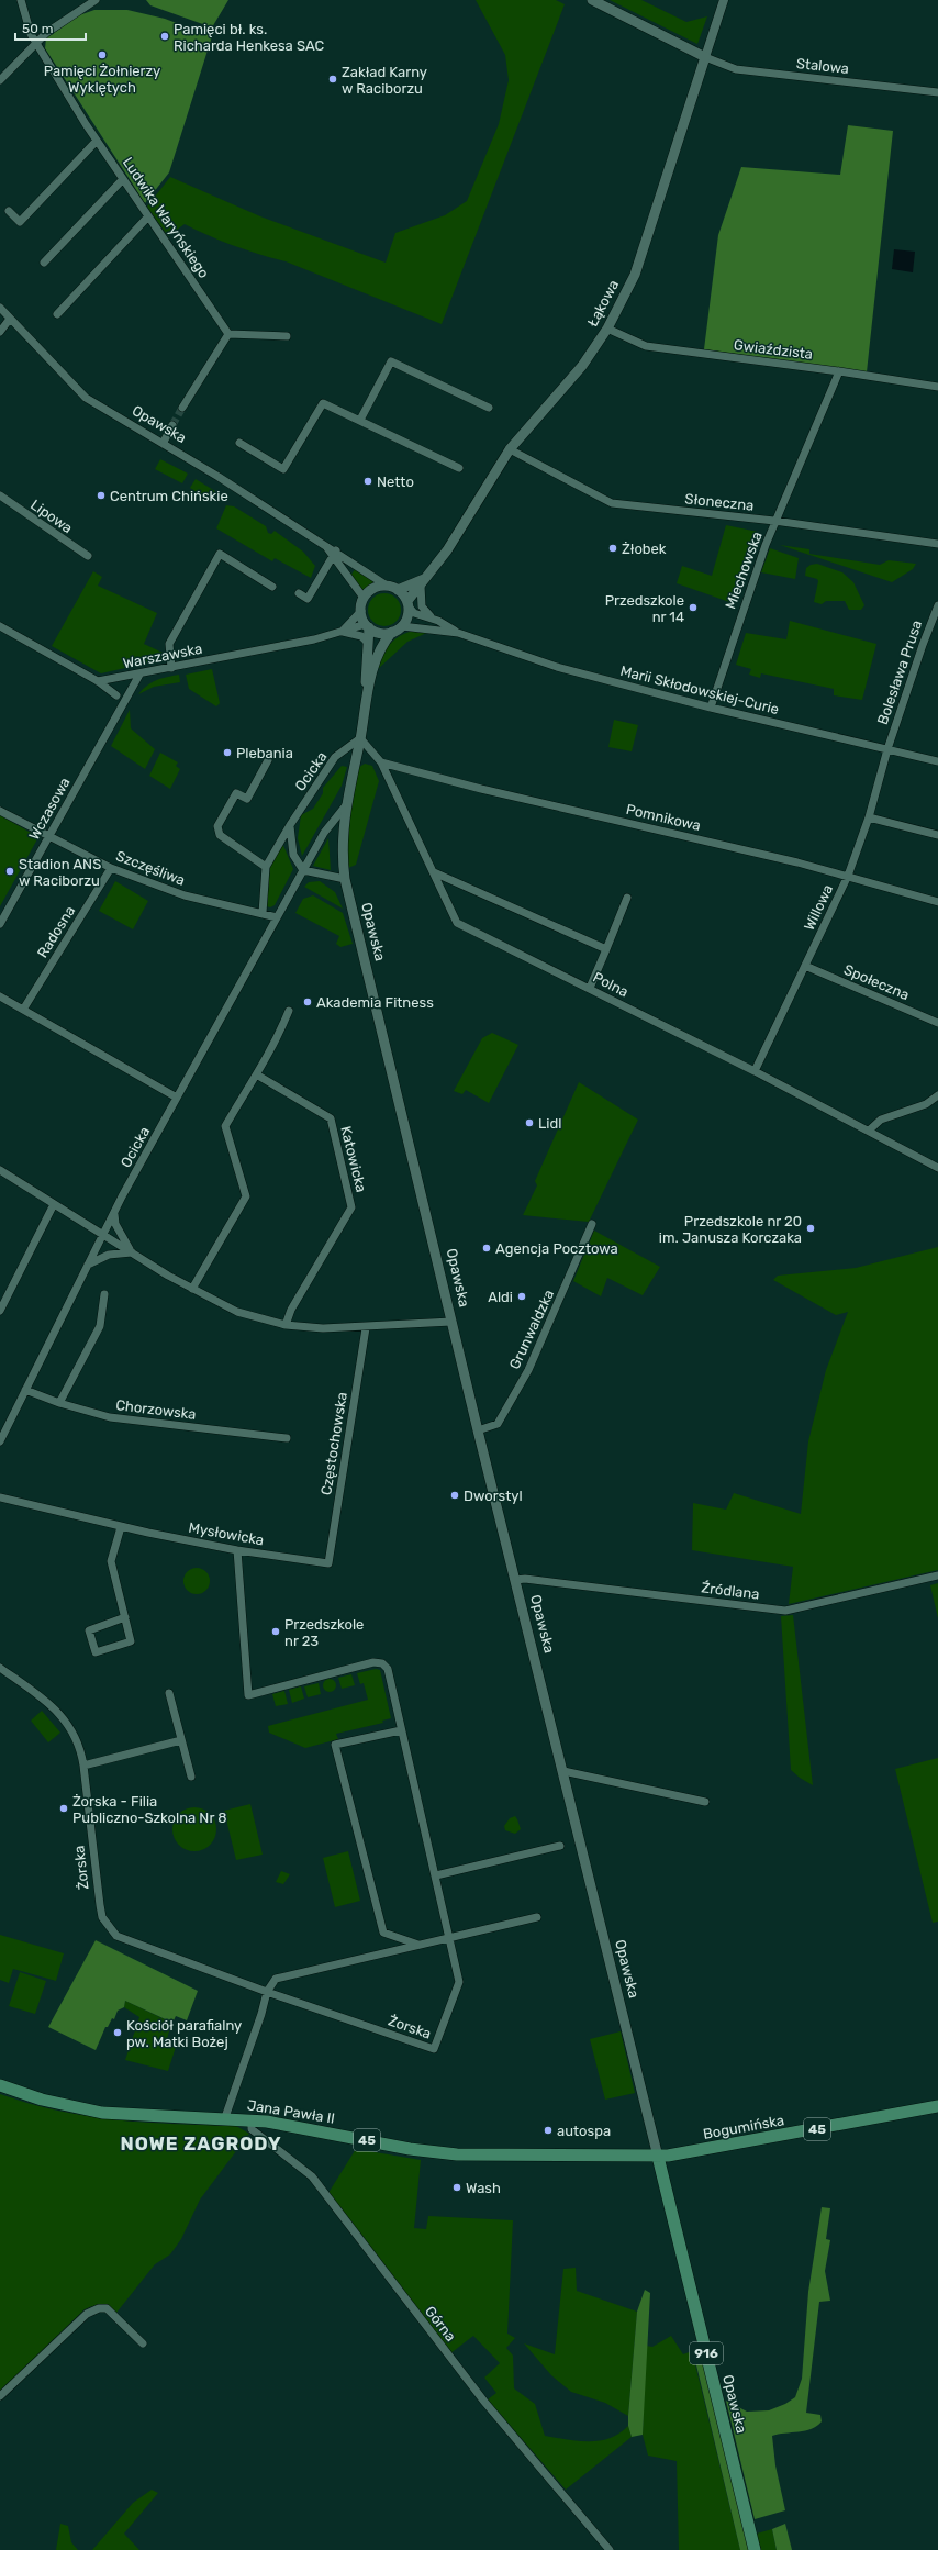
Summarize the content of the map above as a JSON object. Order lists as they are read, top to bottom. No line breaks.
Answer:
{"streets":{"main road":["Łąkowa","Opawska","Jana Pawła II","Bogumińska","45","916"],"street":["Stalowa","Ludwika Waryńskiego","Gwiaździsta","Słoneczna","Lipowa","Miechowska","Warszawska","Bolesława Prusa","Marii Skłodowskiej-Curie","Ocicka","Wczasowa","Pomnikowa","Szczęśliwa","Willowa","Radosna","Społeczna","Polna","Katowicka","Grunwaldzka","Chorzowska","Częstochowska","Mysłowicka","Źródlana","Żorska","Górna"]},"crossings":[["Stalowa","Łąkowa"],["Łąkowa","Gwiaździsta"],["Łąkowa","Opawska"],["Łąkowa","Słoneczna"],["Łąkowa","Warszawska"],["Łąkowa","Marii Skłodowskiej-Curie"],["Gwiaździsta","Miechowska"],["Opawska","Warszawska"],["Opawska","Marii Skłodowskiej-Curie"],["Opawska","Ocicka"],["Opawska","Polna"],["Opawska","Grunwaldzka"],["Opawska","Źródlana"],["Opawska","Jana Pawła II"],["Opawska","Bogumińska"],["Słoneczna","Miechowska"],["Miechowska","Marii Skłodowskiej-Curie"],["Warszawska","Marii Skłodowskiej-Curie"],["Warszawska","Wczasowa"],["Bolesława Prusa","Marii Skłodowskiej-Curie"],["Bolesława Prusa","Willowa"],["Marii Skłodowskiej-Curie","Willowa"],["Ocicka","Szczęśliwa"],["Ocicka","Polna"],["Ocicka","Chorzowska"],["Wczasowa","Szczęśliwa"],["Pomnikowa","Willowa"],["Pomnikowa","Polna"],["Szczęśliwa","Radosna"],["Willowa","Społeczna"],["Willowa","Polna"],["Częstochowska","Mysłowicka"],["Mysłowicka","Żorska"],["Jana Pawła II","Bogumińska"],["Jana Pawła II","Górna"]],"districts":["NOWE ZAGRODY"],"places":["Pamięci bł. ks. Richarda Henkesa SAC","Pamięci Żołnierzy Wyklętych","Zakład Karny w Raciborzu","Netto","Centrum Chińskie","Żłobek","Przedszkole nr 14","Plebania","Stadion ANS w Raciborzu","Akademia Fitness","Lidl","Przedszkole nr 20 im. Janusza Korczaka","Agencja Pocztowa","Aldi","Dworstyl","Przedszkole nr 23","Żorska - Filia Publiczno-Szkolna Nr 8","Kościół parafialny pw. Matki Bożej","autospa","Wash"],"scale_bar":"50 m"}
